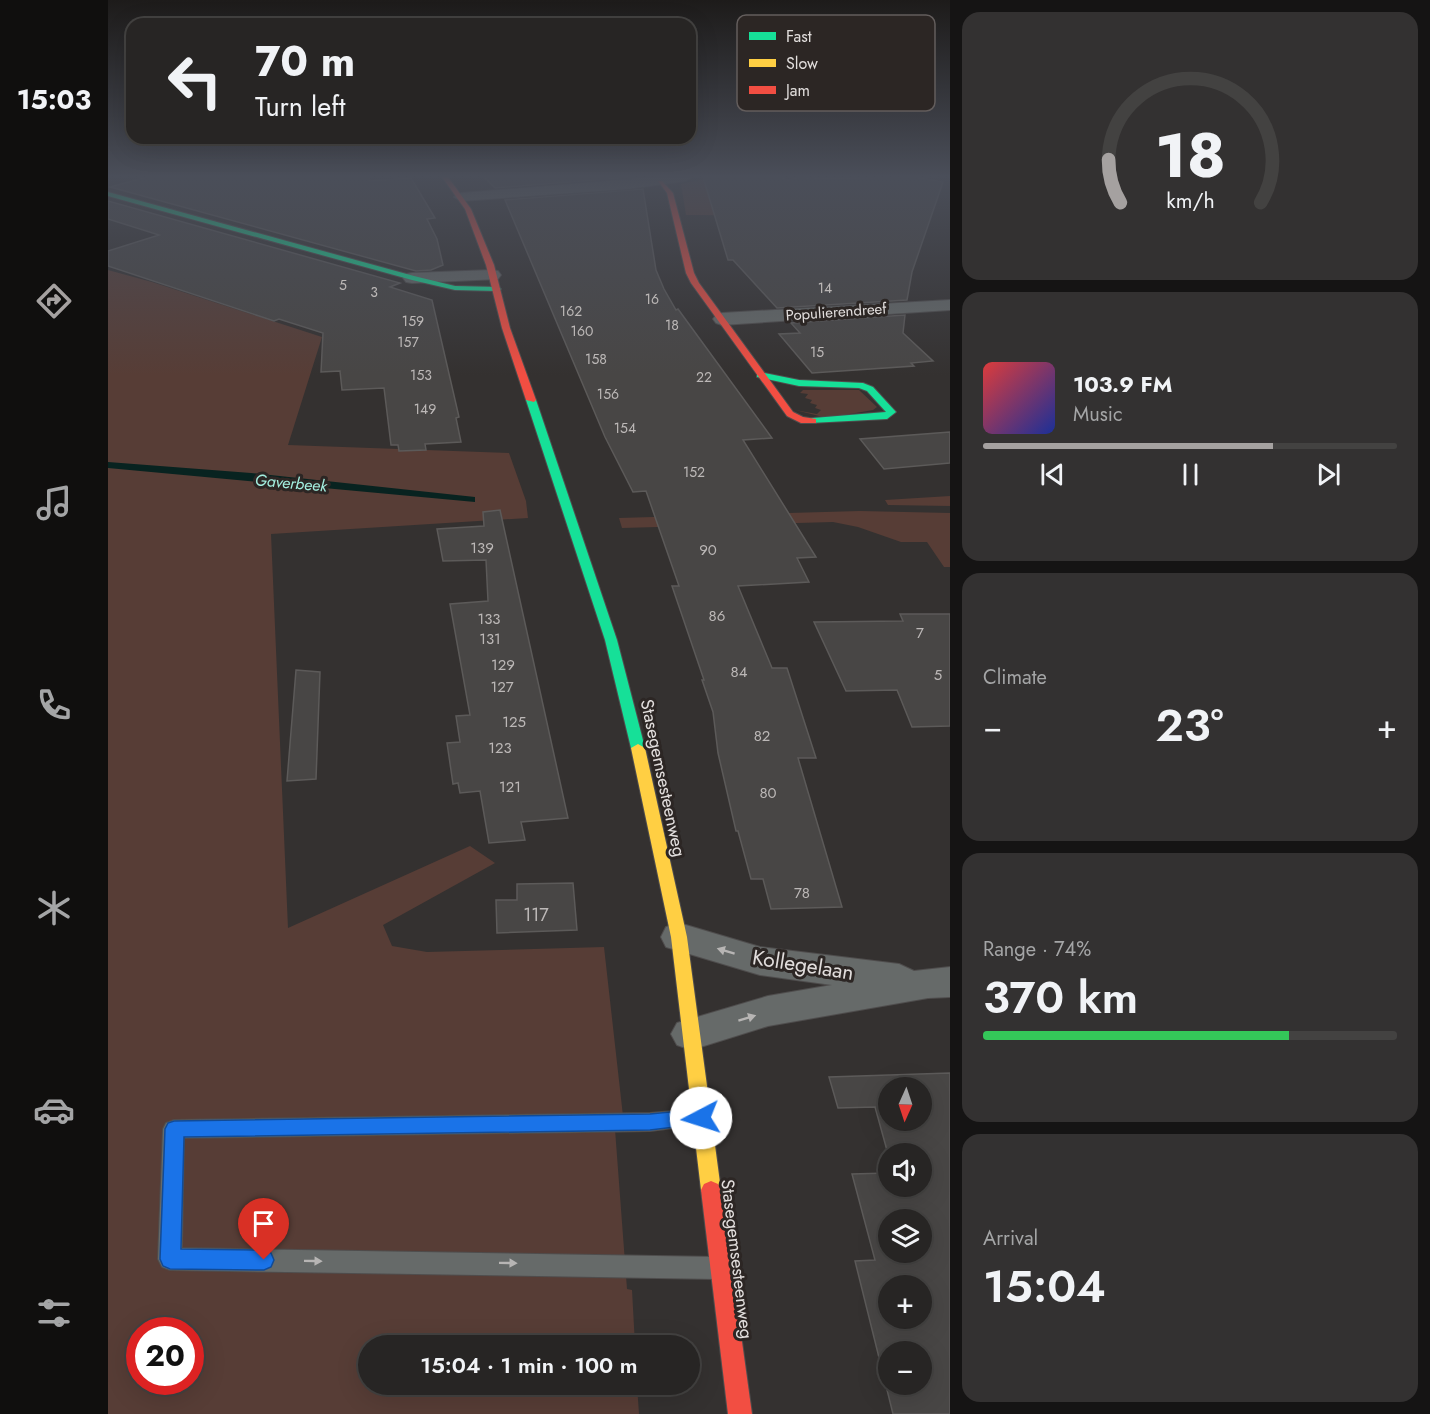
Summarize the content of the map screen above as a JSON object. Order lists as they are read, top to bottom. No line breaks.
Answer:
{"streets":{"street":["Populierendreef","Stasegemsesteenweg","Kollegelaan"]},"crossings":[["Stasegemsesteenweg","Kollegelaan"]],"water":["Gaverbeek"],"house_numbers":["5","14","3","16","162","159","18","160","157","15","158","153","22","156","149","154","152","139","90","86","133","7","131","129","84","5","127","125","82","123","121","80","78","117"],"legend":["Fast","Slow","Jam"],"north":"bottom","page":{"tabs":"15:03","turn":["70 m","Turn left"],"song":["103.9 FM","Music"],"tile":["Climate",["Range · 74%","370 km"],["Arrival","15:04"]],"heat":["−","23°","+"],"map_buttons":["+","−"],"limit":"20","trip":"15:04 · 1 min · 100 m","gauge":["18","km/h"]}}
